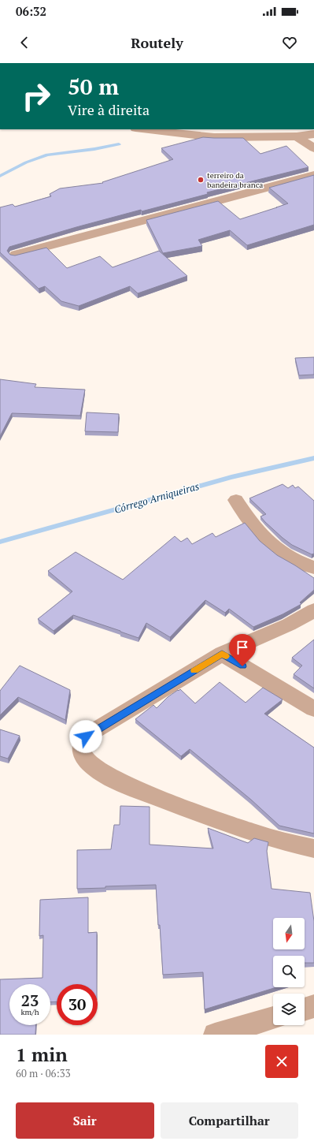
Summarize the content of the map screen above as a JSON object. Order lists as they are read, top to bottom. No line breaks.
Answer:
{"water":["Córrego Arniqueiras"],"places":["terreiro da bandeira branca"],"north":"bottom","page":{"status":"06:32","header":"Routely","turn":["50 m","Vire à direita"],"speed":"23 km/h","limit":"30","heading":["1 min","60 m · 06:33"],"buttons":["Sair","Compartilhar"]}}
